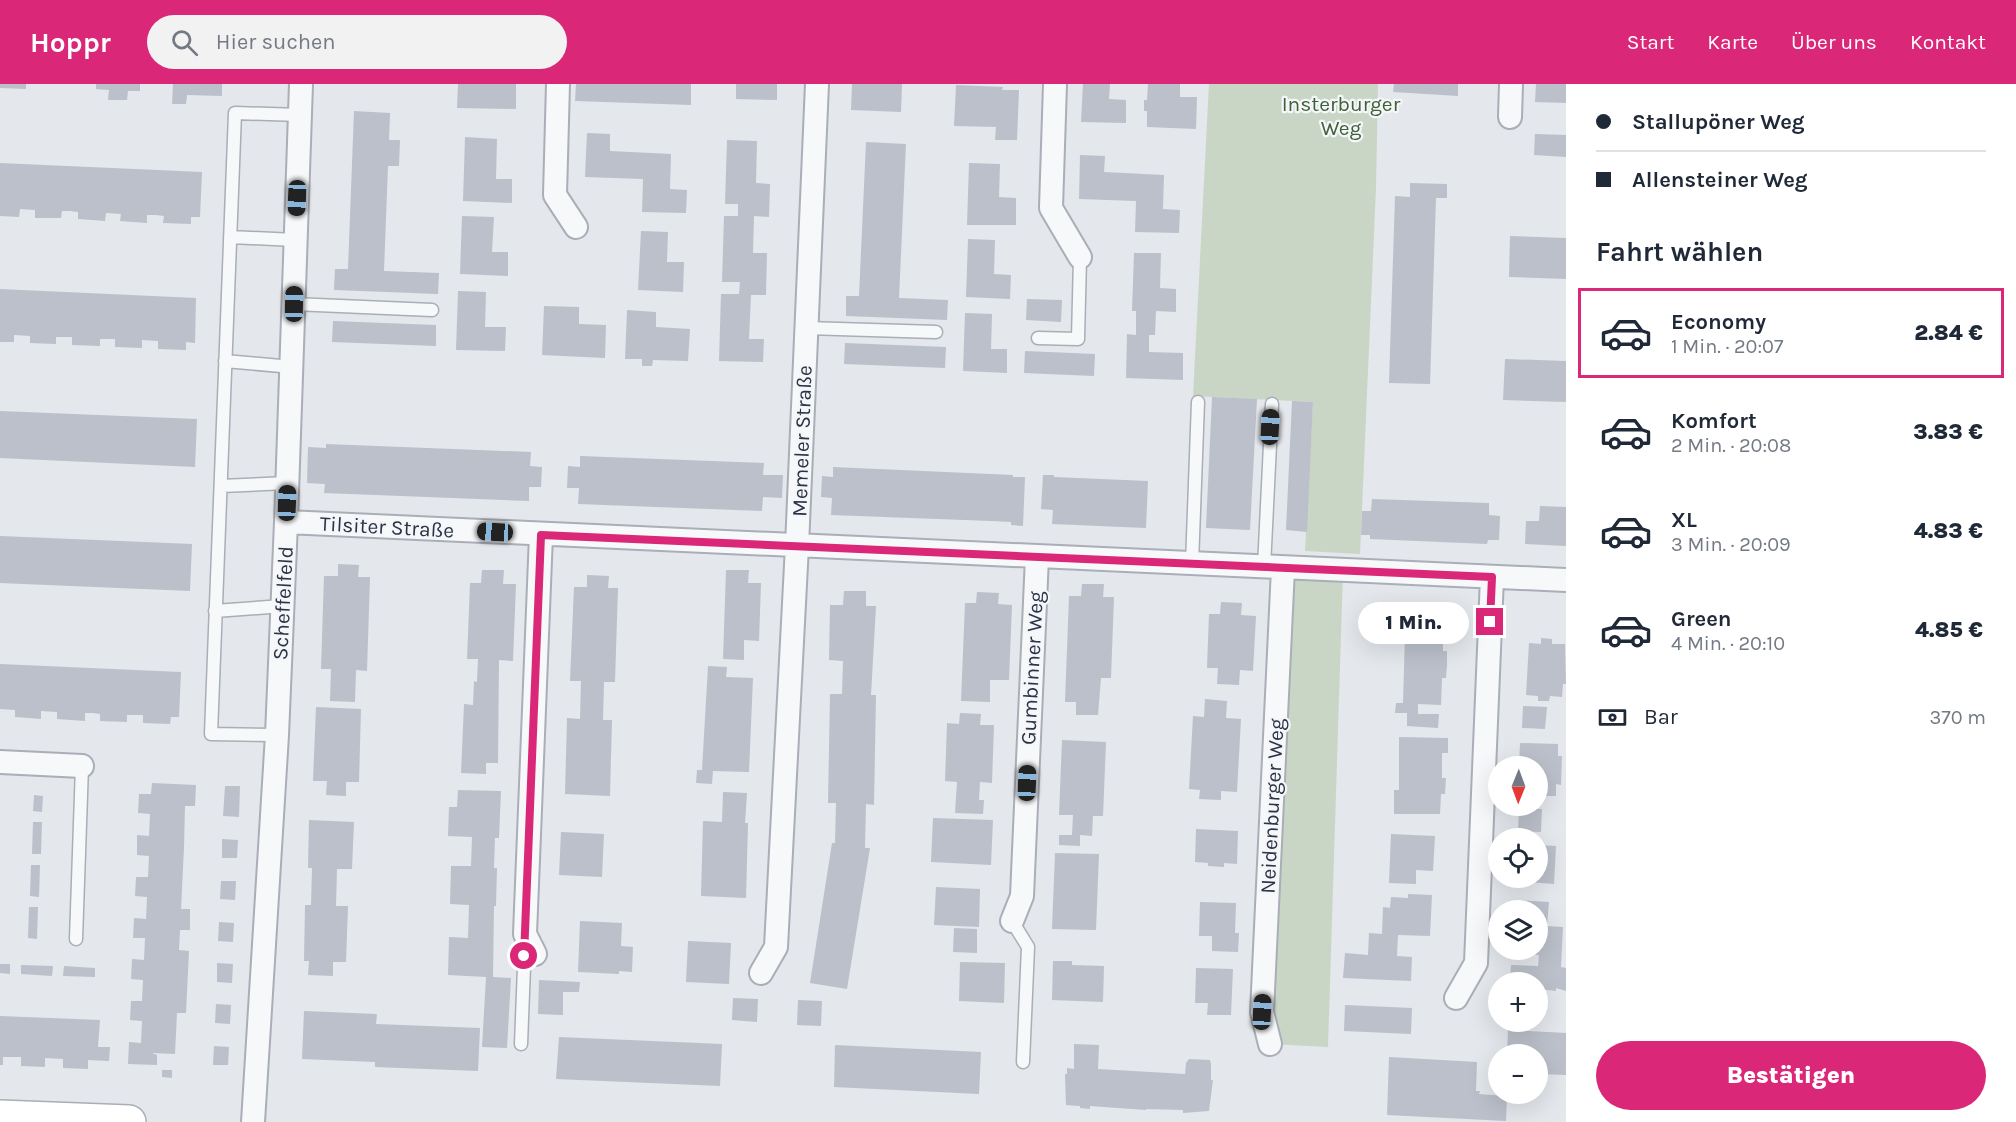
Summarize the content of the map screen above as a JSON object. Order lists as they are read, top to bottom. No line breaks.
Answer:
{"streets":{"street":["Memeler Straße","Tilsiter Straße","Scheffelfeld","Gumbinner Weg","Neidenburger Weg"]},"crossings":[["Memeler Straße","Tilsiter Straße"],["Tilsiter Straße","Scheffelfeld"],["Tilsiter Straße","Gumbinner Weg"],["Tilsiter Straße","Neidenburger Weg"]],"parks":["Insterburger Weg"],"north":"bottom","page":{"header":"Hoppr","search":"Hier suchen","nav":["Start","Karte","Über uns","Kontakt"],"banner":["Stallupöner Weg","Allensteiner Weg"],"heading":"Fahrt wählen","list":[{"name":"Economy","note":"1 Min. · 20:07","value":"2.84 €"},{"name":"Komfort","note":"2 Min. · 20:08","value":"3.83 €"},{"name":"XL","note":"3 Min. · 20:09","value":"4.83 €"},{"name":"Green","note":"4 Min. · 20:10","value":"4.85 €"}],"bubble":"1 Min.","pay":["Bar","370 m"],"map_buttons":["+","−"],"buttons":"Bestätigen"}}
